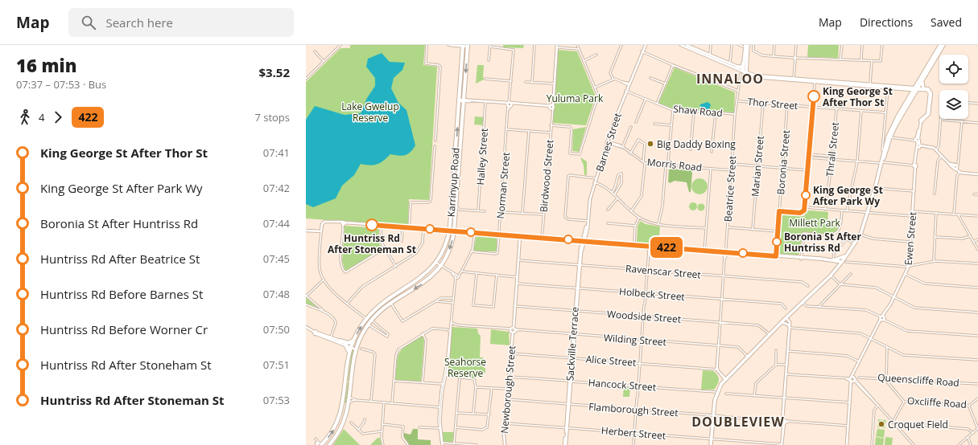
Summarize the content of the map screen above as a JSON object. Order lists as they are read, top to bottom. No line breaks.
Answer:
{"streets":{"highway":["Karrinyup Road"],"main road":["Barnes Street","Birdwood Street","Ewen Street","Sackville Terrace","Newborough Street"],"street":["Thor Street","Shaw Road","Thrall Street","Halley Street","Boronia Street","Morris Road","Marian Street","Norman Street","Beatrice Street","Ravenscar Street","Holbeck Street","Woodside Street","Wilding Street","Alice Street","Queenscliffe Road","Hancock Street","Oxcliffe Road","Flamborough Street","Herbert Street"]},"crossings":[["Thor Street","Thrall Street"],["Thor Street","Boronia Street"],["Thor Street","Marian Street"],["Thor Street","Beatrice Street"],["Shaw Road","Barnes Street"],["Shaw Road","Beatrice Street"],["Barnes Street","Morris Road"],["Barnes Street","Sackville Terrace"],["Morris Road","Beatrice Street"],["Ravenscar Street","Sackville Terrace"],["Ravenscar Street","Newborough Street"],["Holbeck Street","Sackville Terrace"],["Holbeck Street","Newborough Street"],["Woodside Street","Sackville Terrace"],["Woodside Street","Newborough Street"],["Wilding Street","Sackville Terrace"],["Wilding Street","Newborough Street"],["Sackville Terrace","Alice Street"],["Sackville Terrace","Hancock Street"],["Sackville Terrace","Flamborough Street"],["Sackville Terrace","Herbert Street"],["Alice Street","Newborough Street"],["Queenscliffe Road","Oxcliffe Road"],["Hancock Street","Newborough Street"],["Newborough Street","Flamborough Street"],["Newborough Street","Herbert Street"]],"districts":["INNALOO","DOUBLEVIEW"],"parks":["Yuluma Park","Lake Gwelup Reserve","Millett Park","Seahorse Reserve"],"places":["King George St After Thor St","Big Daddy Boxing","King George St After Park Wy","Huntriss Rd After Stoneman St","Boronia St After Huntriss Rd","Croquet Field"],"lines":["bus line 422"],"page":{"header":"Map","search":"Search here","nav":["Map","Directions","Saved"],"heading":["16 min","07:37 – 07:53 · Bus","$3.52"],"on_map":"422","legs":["4","422","7 stops"],"list":[{"name":"King George St After Thor St","value":"07:41"},{"name":"King George St After Park Wy","value":"07:42"},{"name":"Boronia St After Huntriss Rd","value":"07:44"},{"name":"Huntriss Rd After Beatrice St","value":"07:45"},{"name":"Huntriss Rd Before Barnes St","value":"07:48"},{"name":"Huntriss Rd Before Worner Cr","value":"07:50"},{"name":"Huntriss Rd After Stoneham St","value":"07:51"},{"name":"Huntriss Rd After Stoneman St","value":"07:53"}]}}
